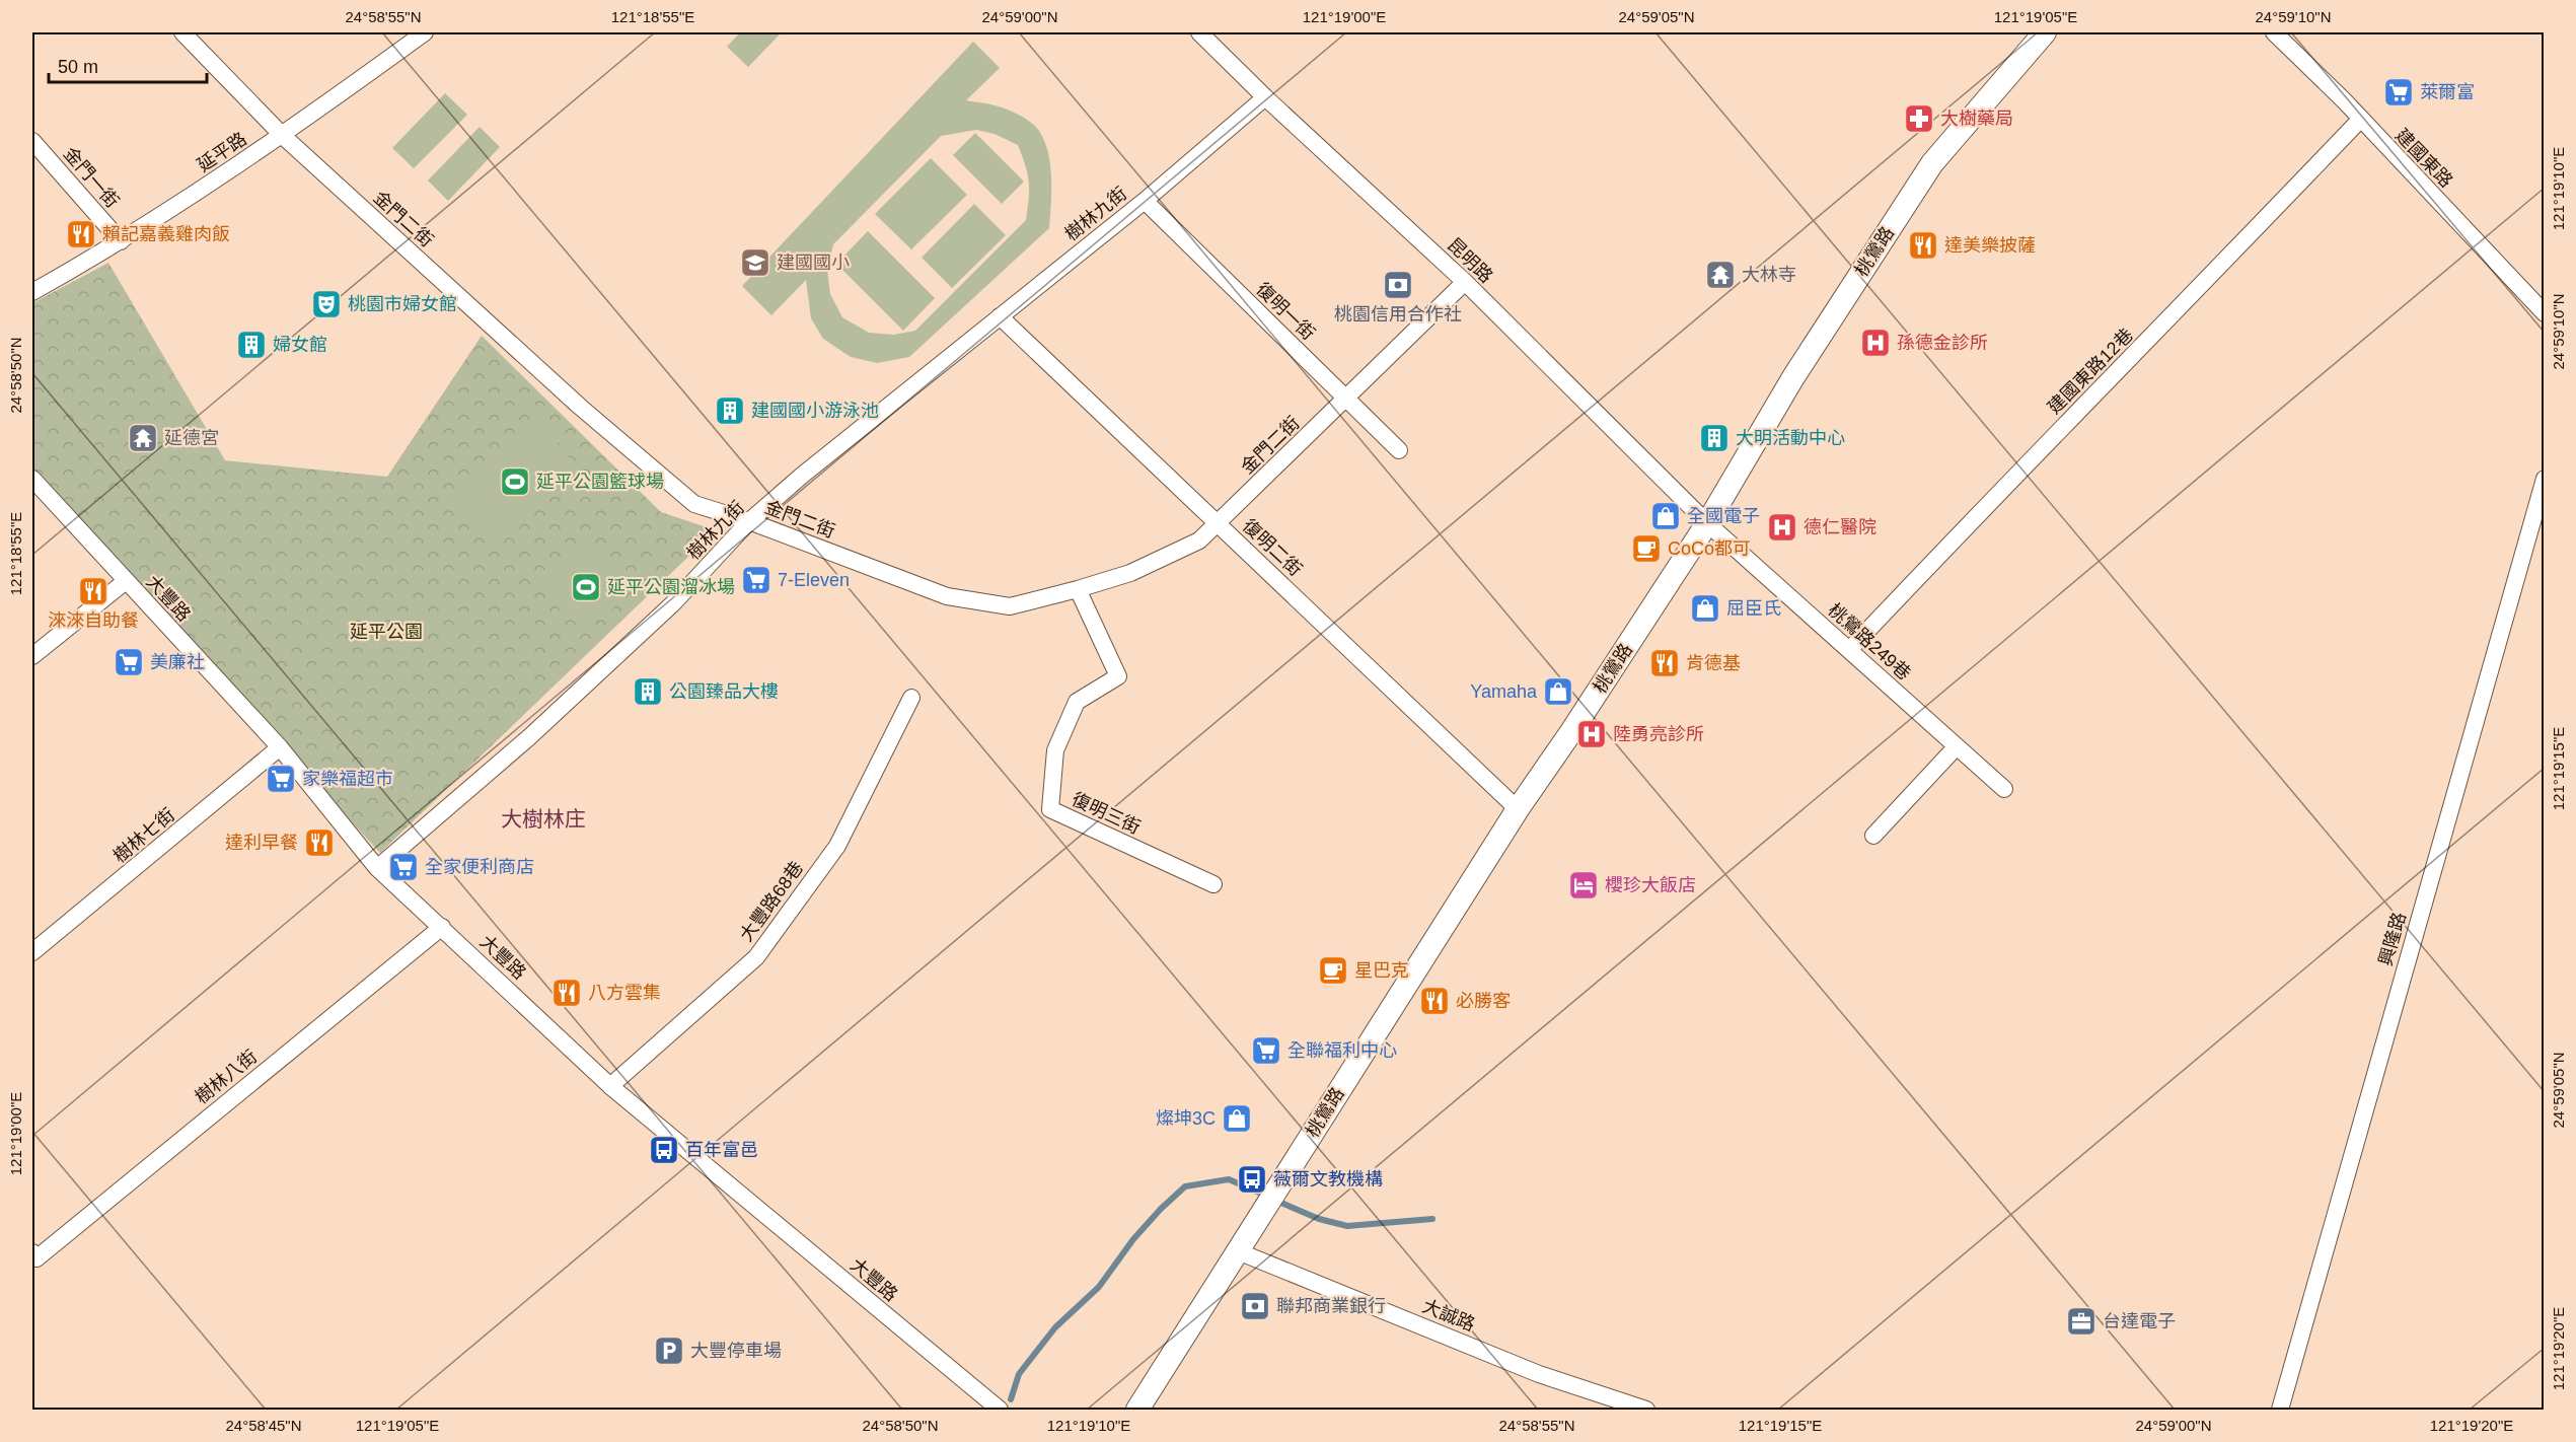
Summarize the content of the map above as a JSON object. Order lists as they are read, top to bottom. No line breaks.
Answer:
{"streets":{"main road":["桃鶯路"],"street":["延平路","建國東路","金門一街","樹林九街","金門二街","昆明路","復明一街","建國東路12巷","復明二街","大豐路","桃鶯路249巷","復明三街","樹林七街","大豐路68巷","興隆路","樹林八街","大誠路"]},"crossings":[["延平路","金門一街"],["延平路","金門二街"],["建國東路","建國東路12巷"],["樹林九街","金門二街"],["樹林九街","昆明路"],["樹林九街","復明一街"],["樹林九街","復明二街"],["樹林九街","大豐路"],["金門二街","昆明路"],["金門二街","復明一街"],["金門二街","復明二街"],["金門二街","復明三街"],["桃鶯路","昆明路"],["桃鶯路","復明二街"],["桃鶯路","桃鶯路249巷"],["桃鶯路","大誠路"],["昆明路","桃鶯路249巷"],["建國東路12巷","桃鶯路249巷"],["大豐路","樹林七街"],["大豐路","大豐路68巷"],["大豐路","樹林八街"]],"districts":["大樹林庄"],"parks":["延平公園"],"places":{"supermarket":["萊爾富","7-Eleven","美廉社","家樂福超市","全家便利商店","全聯福利中心"],"pharmacy":["大樹藥局"],"restaurant":["賴記嘉義雞肉飯","達美樂披薩","淶淶自助餐","肯德基","達利早餐","八方雲集","必勝客"],"school or university":["建國國小"],"temple":["大林寺","延德宮"],"bank":["桃園信用合作社","聯邦商業銀行"],"theatre":["桃園市婦女館"],"hospital":["孫德金診所","德仁醫院","陸勇亮診所"],"building":["婦女館","建國國小游泳池","大明活動中心","公園臻品大樓"],"sports":["延平公園籃球場","延平公園溜冰場"],"shop":["全國電子","屈臣氏","Yamaha","燦坤3C"],"cafe":["CoCo都可","星巴克"],"hotel":["櫻珍大飯店"],"bus stop":["百年富邑","薇爾文教機構"],"office":["台達電子"],"parking":["大豐停車場"]},"scale_bar":"50 m","coordinates":["24°58'55\"N","121°18'55\"E","24°59'00\"N","121°19'00\"E","24°59'05\"N","121°19'05\"E","24°59'10\"N","121°19'10\"E","24°58'50\"N","121°19'15\"E","121°19'20\"E","24°58'45\"N"]}
